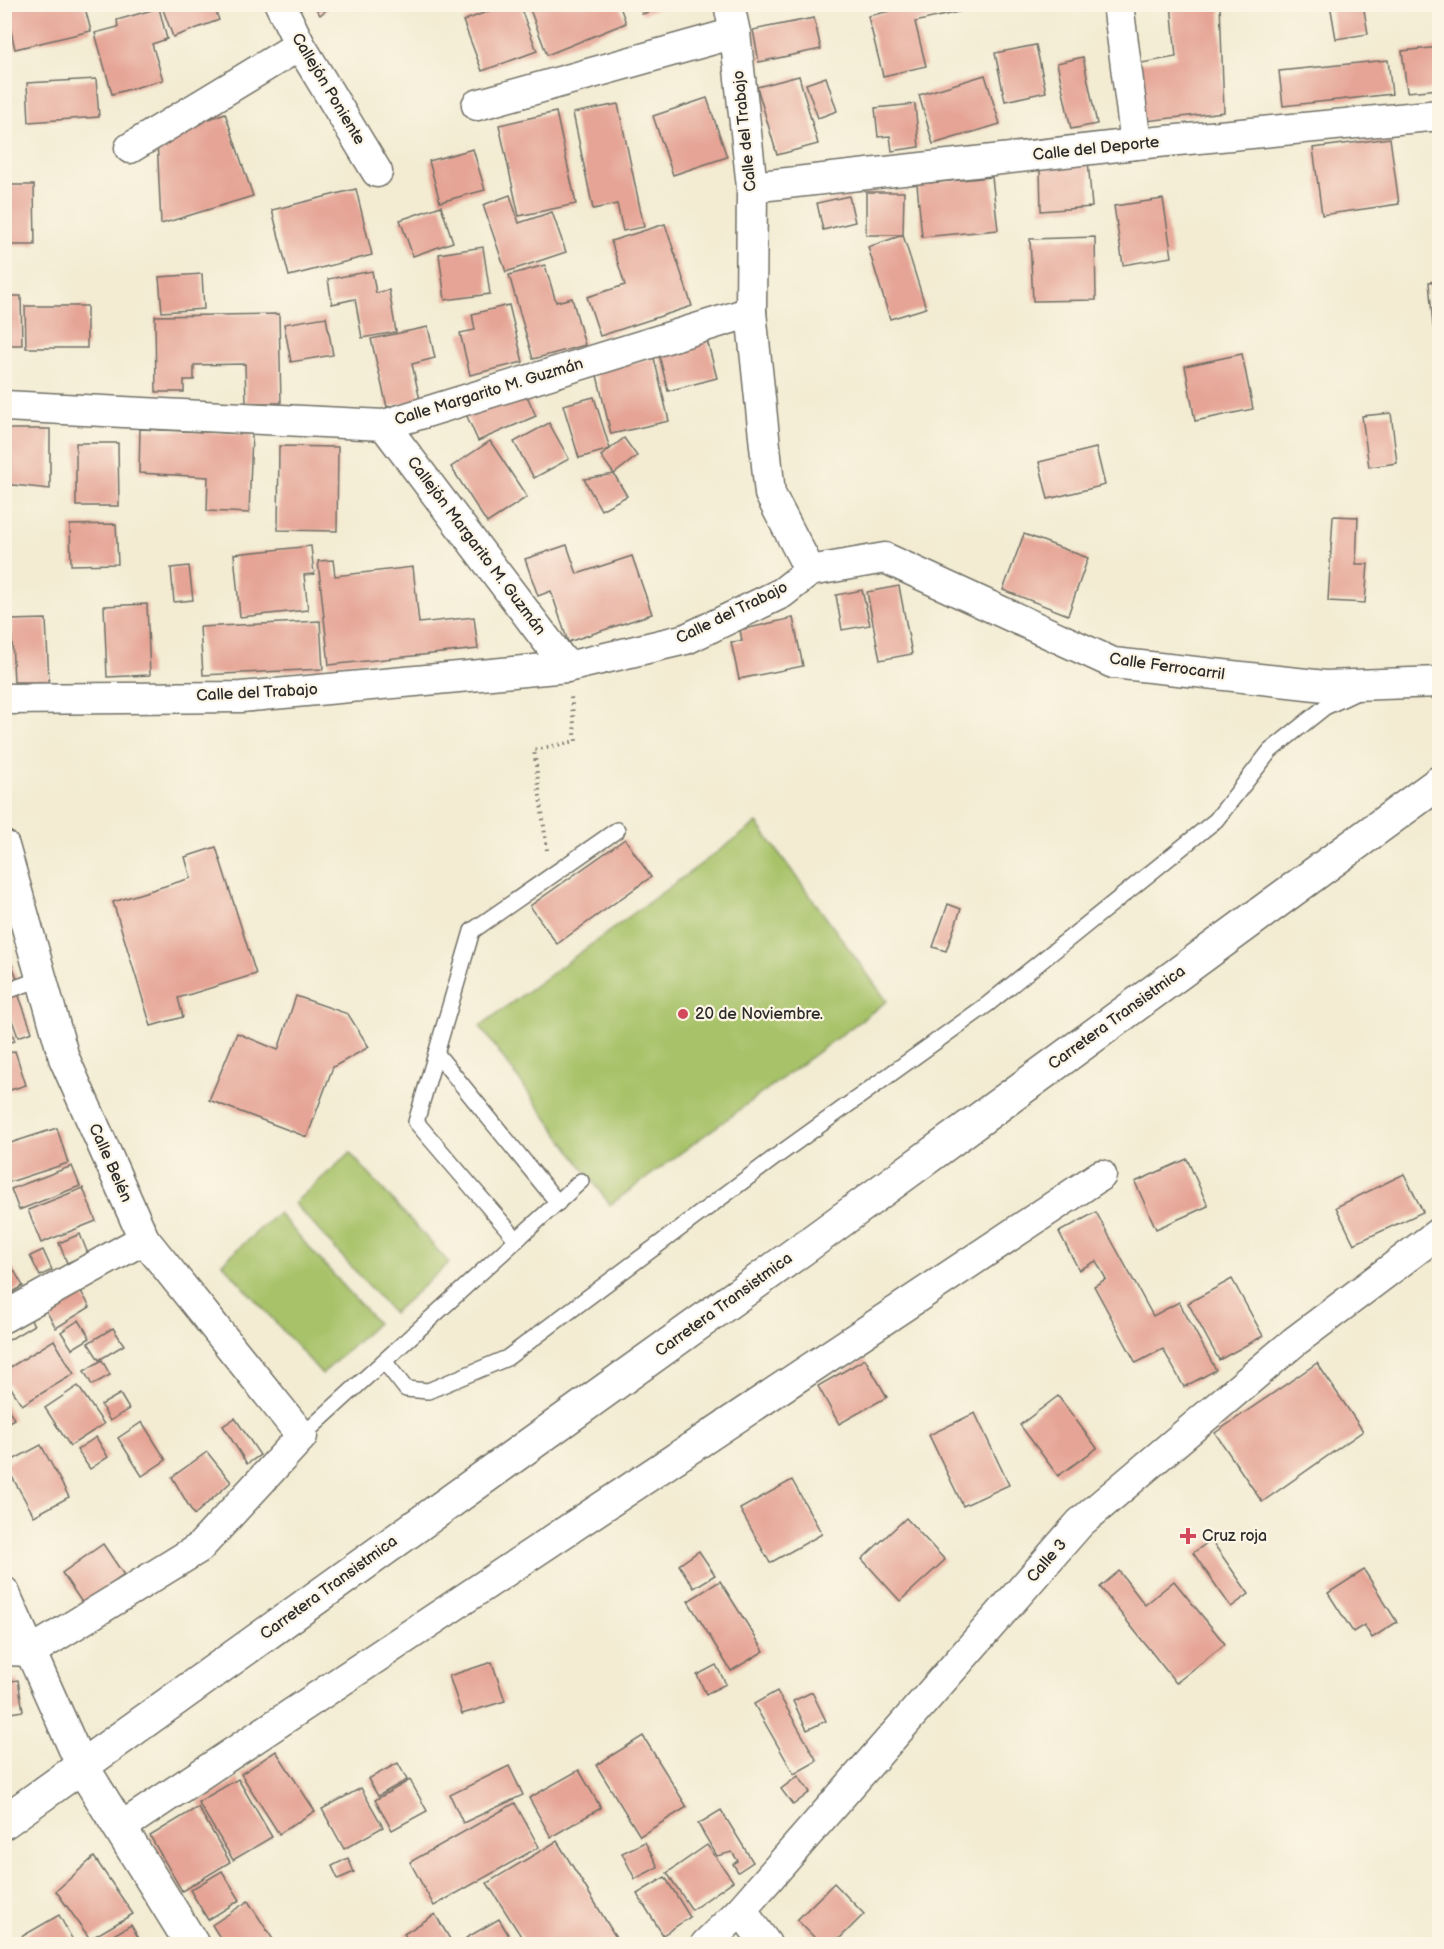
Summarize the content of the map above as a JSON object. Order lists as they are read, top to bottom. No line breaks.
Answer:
{"streets":{"main road":["Carretera Transistmica"],"street":["Callejón Poniente","Calle del Trabajo","Calle del Deporte","Calle Margarito M. Guzmán","Callejón Margarito M. Guzmán","Calle Ferrocarril","Calle Belén","Calle 3"]},"crossings":[["Calle del Trabajo","Calle del Deporte"],["Calle del Trabajo","Calle Margarito M. Guzmán"],["Calle del Trabajo","Callejón Margarito M. Guzmán"],["Calle del Trabajo","Calle Ferrocarril"],["Calle Margarito M. Guzmán","Callejón Margarito M. Guzmán"]],"places":{"other":["20 de Noviembre."],"health":["Cruz roja"]}}
